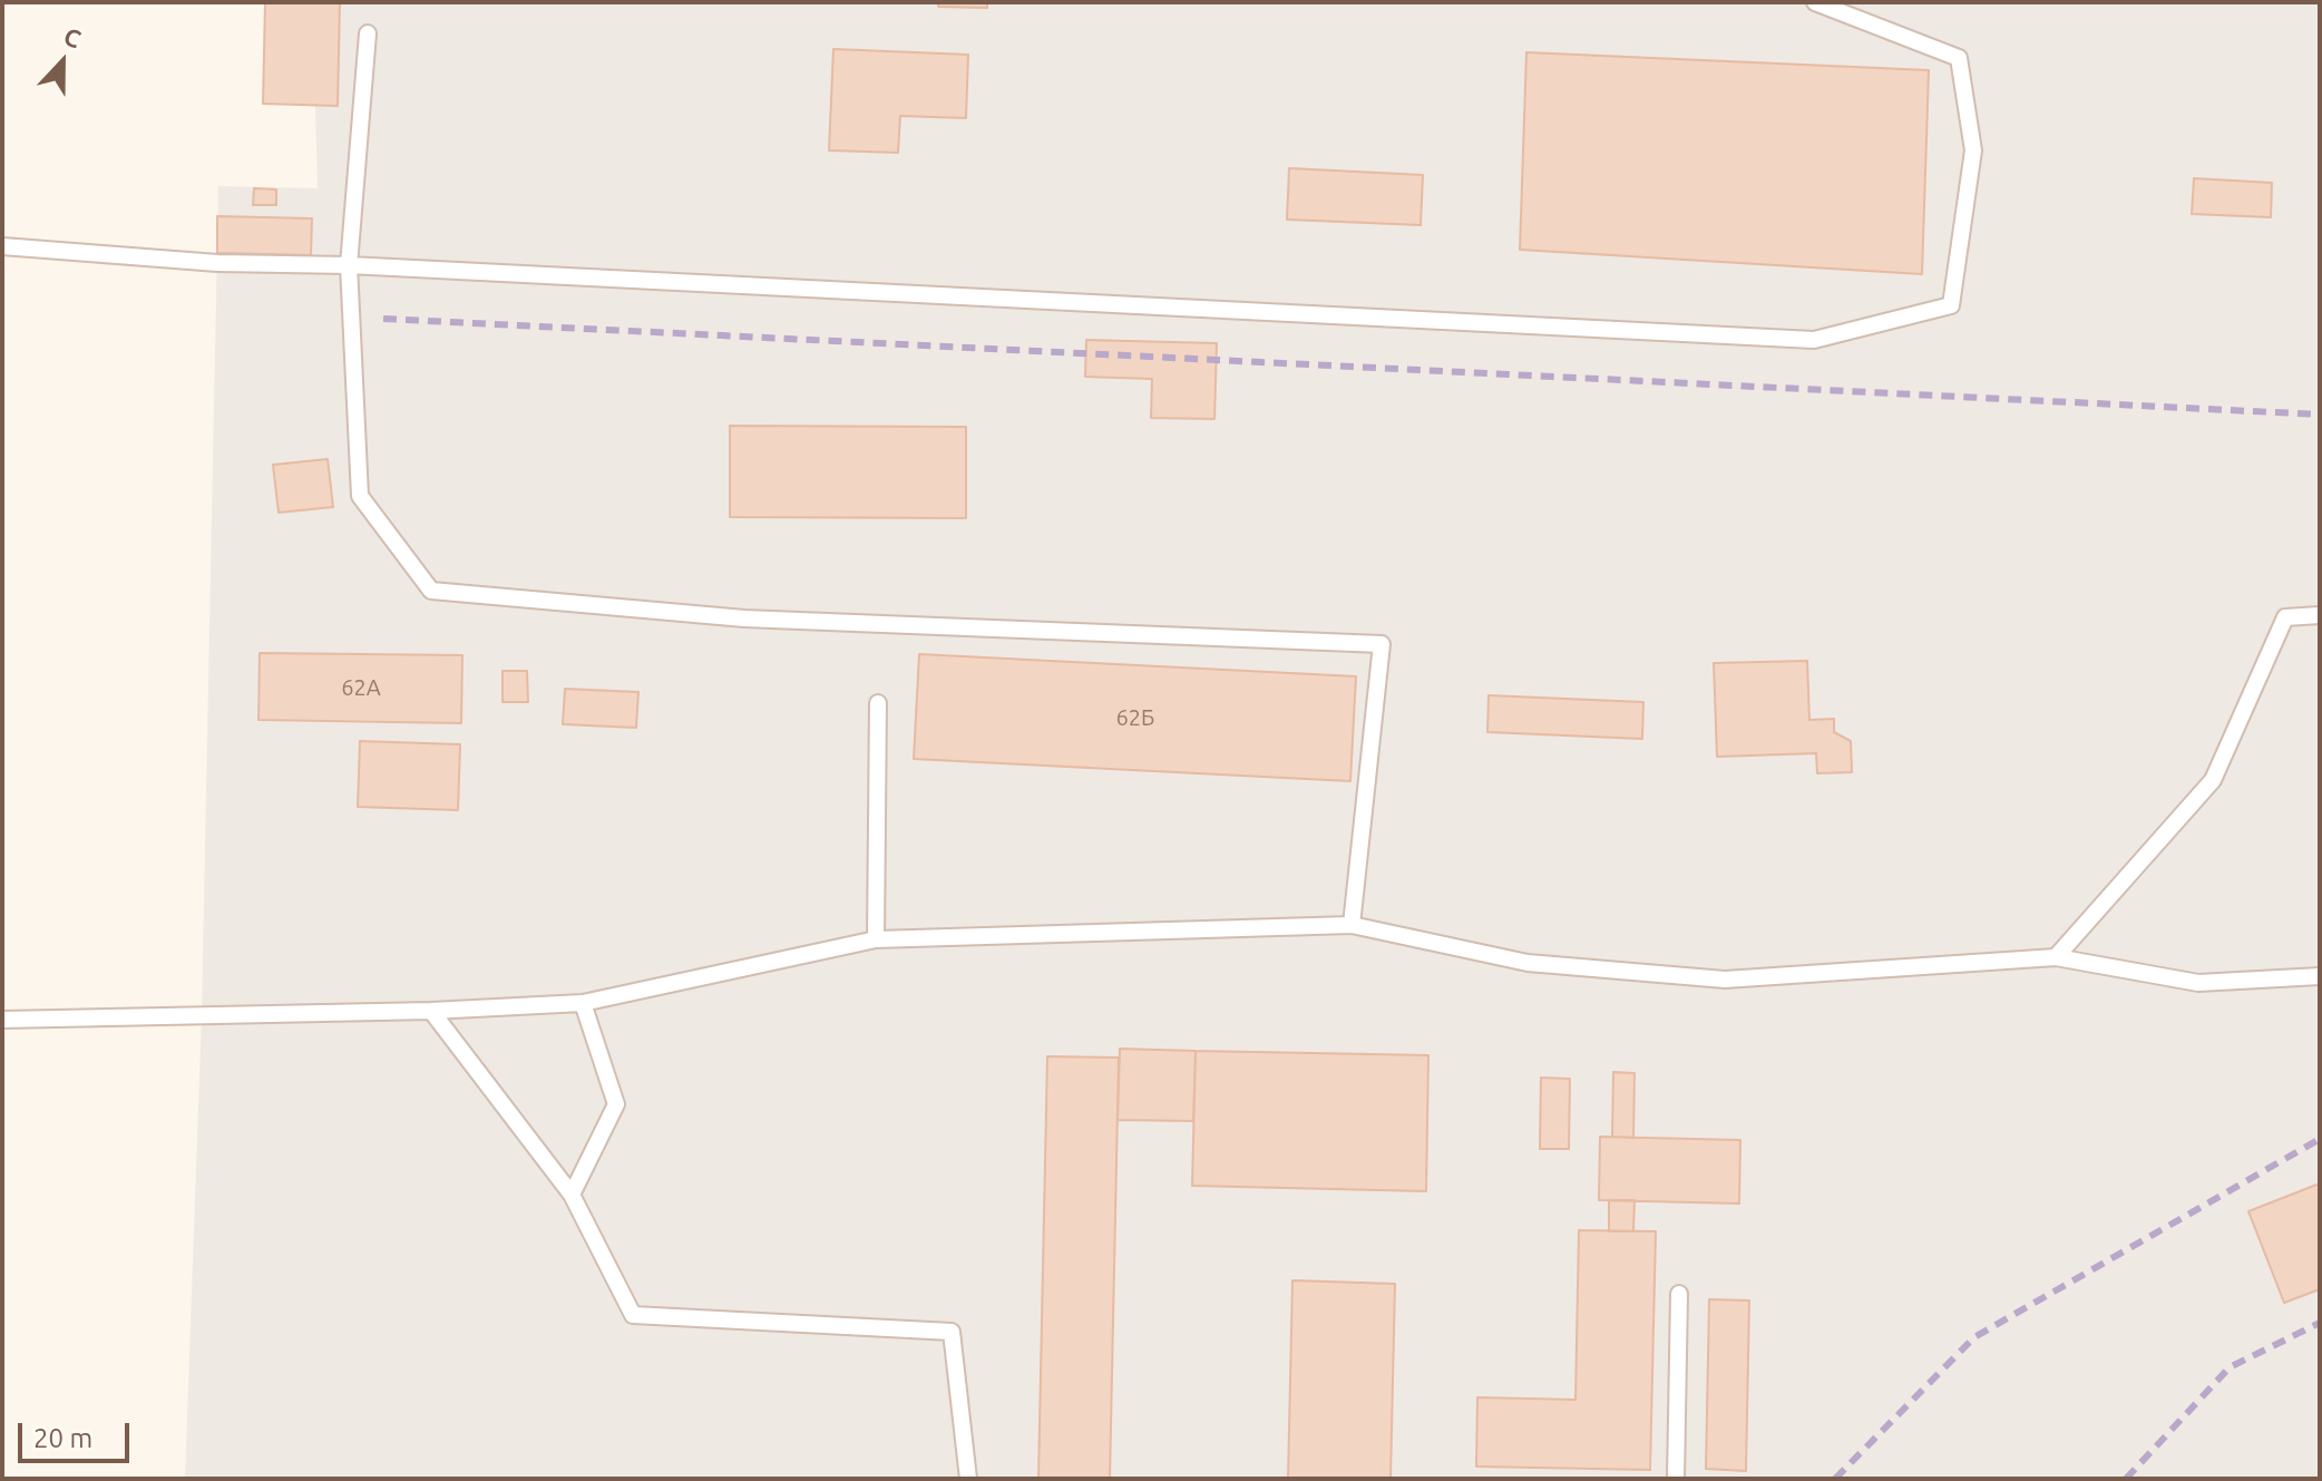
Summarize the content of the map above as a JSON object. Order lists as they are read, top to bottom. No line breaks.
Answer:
{"house_numbers":["62А","62Б"],"scale_bar":"20 m","north":"top"}
